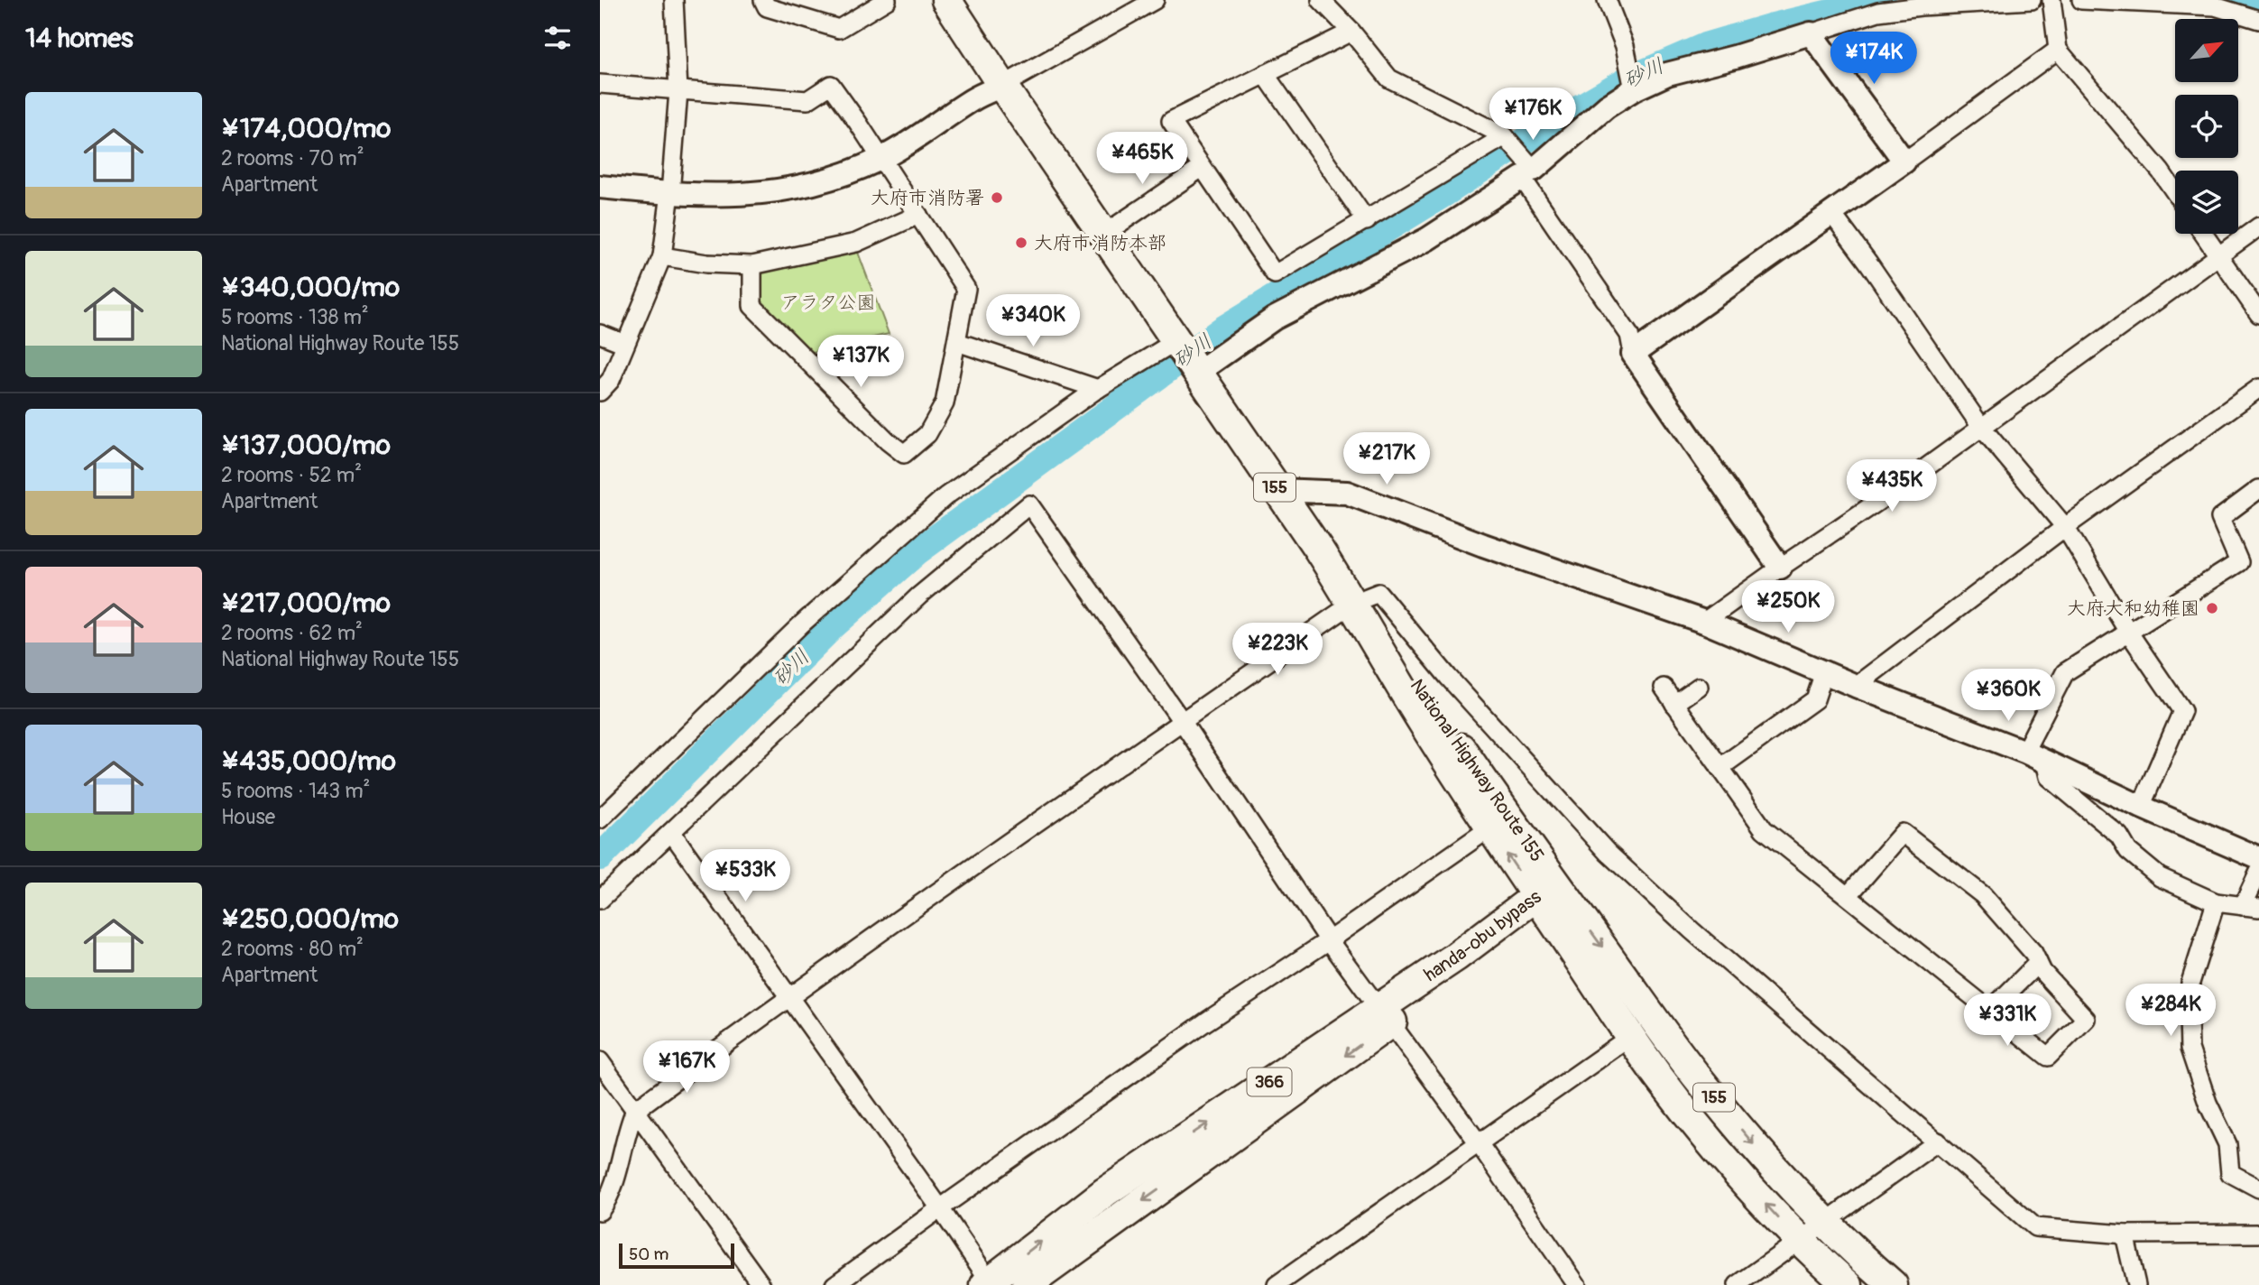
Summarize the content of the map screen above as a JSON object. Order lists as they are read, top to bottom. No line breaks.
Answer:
{"streets":{"highway":["155","National Highway Route 155","handa-obu bypass","366"]},"crossings":[["National Highway Route 155","handa-obu bypass"]],"water":["砂川"],"parks":["アラタ公園"],"places":["大府市消防署","大府市消防本部","大府大和幼稚園"],"scale_bar":"50 m","north":"top right","page":{"heading":"14 homes","price":["¥174K","¥176K","¥465K","¥340K","¥137K","¥217K","¥435K","¥250K","¥223K","¥360K","¥533K","¥284K","¥331K","¥167K"],"list":[{"name":"¥174,000/mo","note":"2 rooms · 70 m² · Apartment"},{"name":"¥340,000/mo","note":"5 rooms · 138 m² · National Highway Route 155"},{"name":"¥137,000/mo","note":"2 rooms · 52 m² · Apartment"},{"name":"¥217,000/mo","note":"2 rooms · 62 m² · National Highway Route 155"},{"name":"¥435,000/mo","note":"5 rooms · 143 m² · House"},{"name":"¥250,000/mo","note":"2 rooms · 80 m² · Apartment"}],"scale":"50 m"}}
